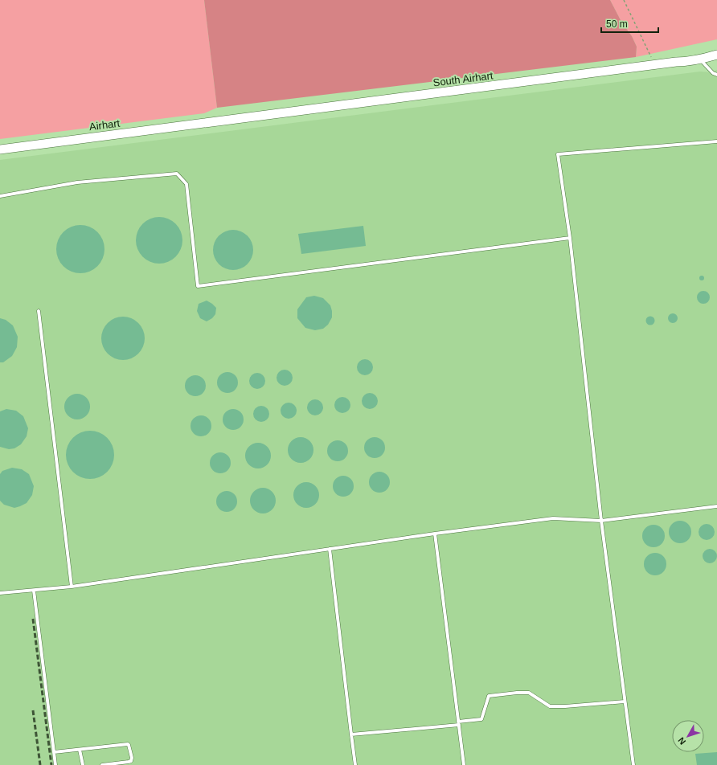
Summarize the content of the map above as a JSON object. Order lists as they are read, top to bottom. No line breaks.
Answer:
{"streets":{"street":["South Airhart","Airhart"]},"crossings":[["South Airhart","Airhart"]],"scale_bar":"50 m","north":"bottom left"}
